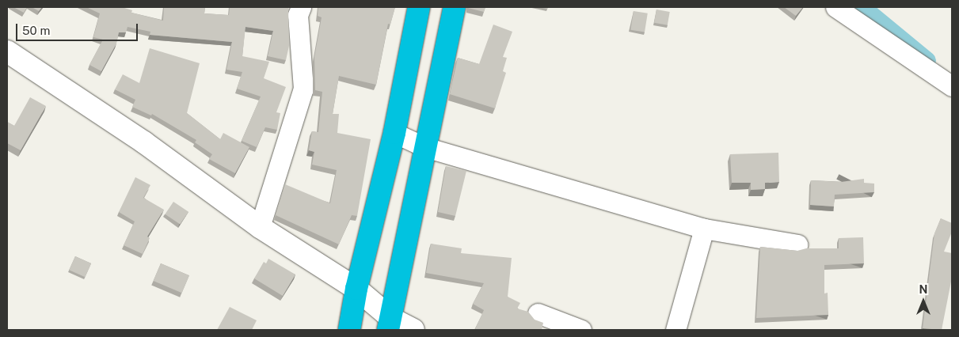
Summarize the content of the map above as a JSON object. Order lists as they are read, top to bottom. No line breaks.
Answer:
{"scale_bar":"50 m","north":"top"}
